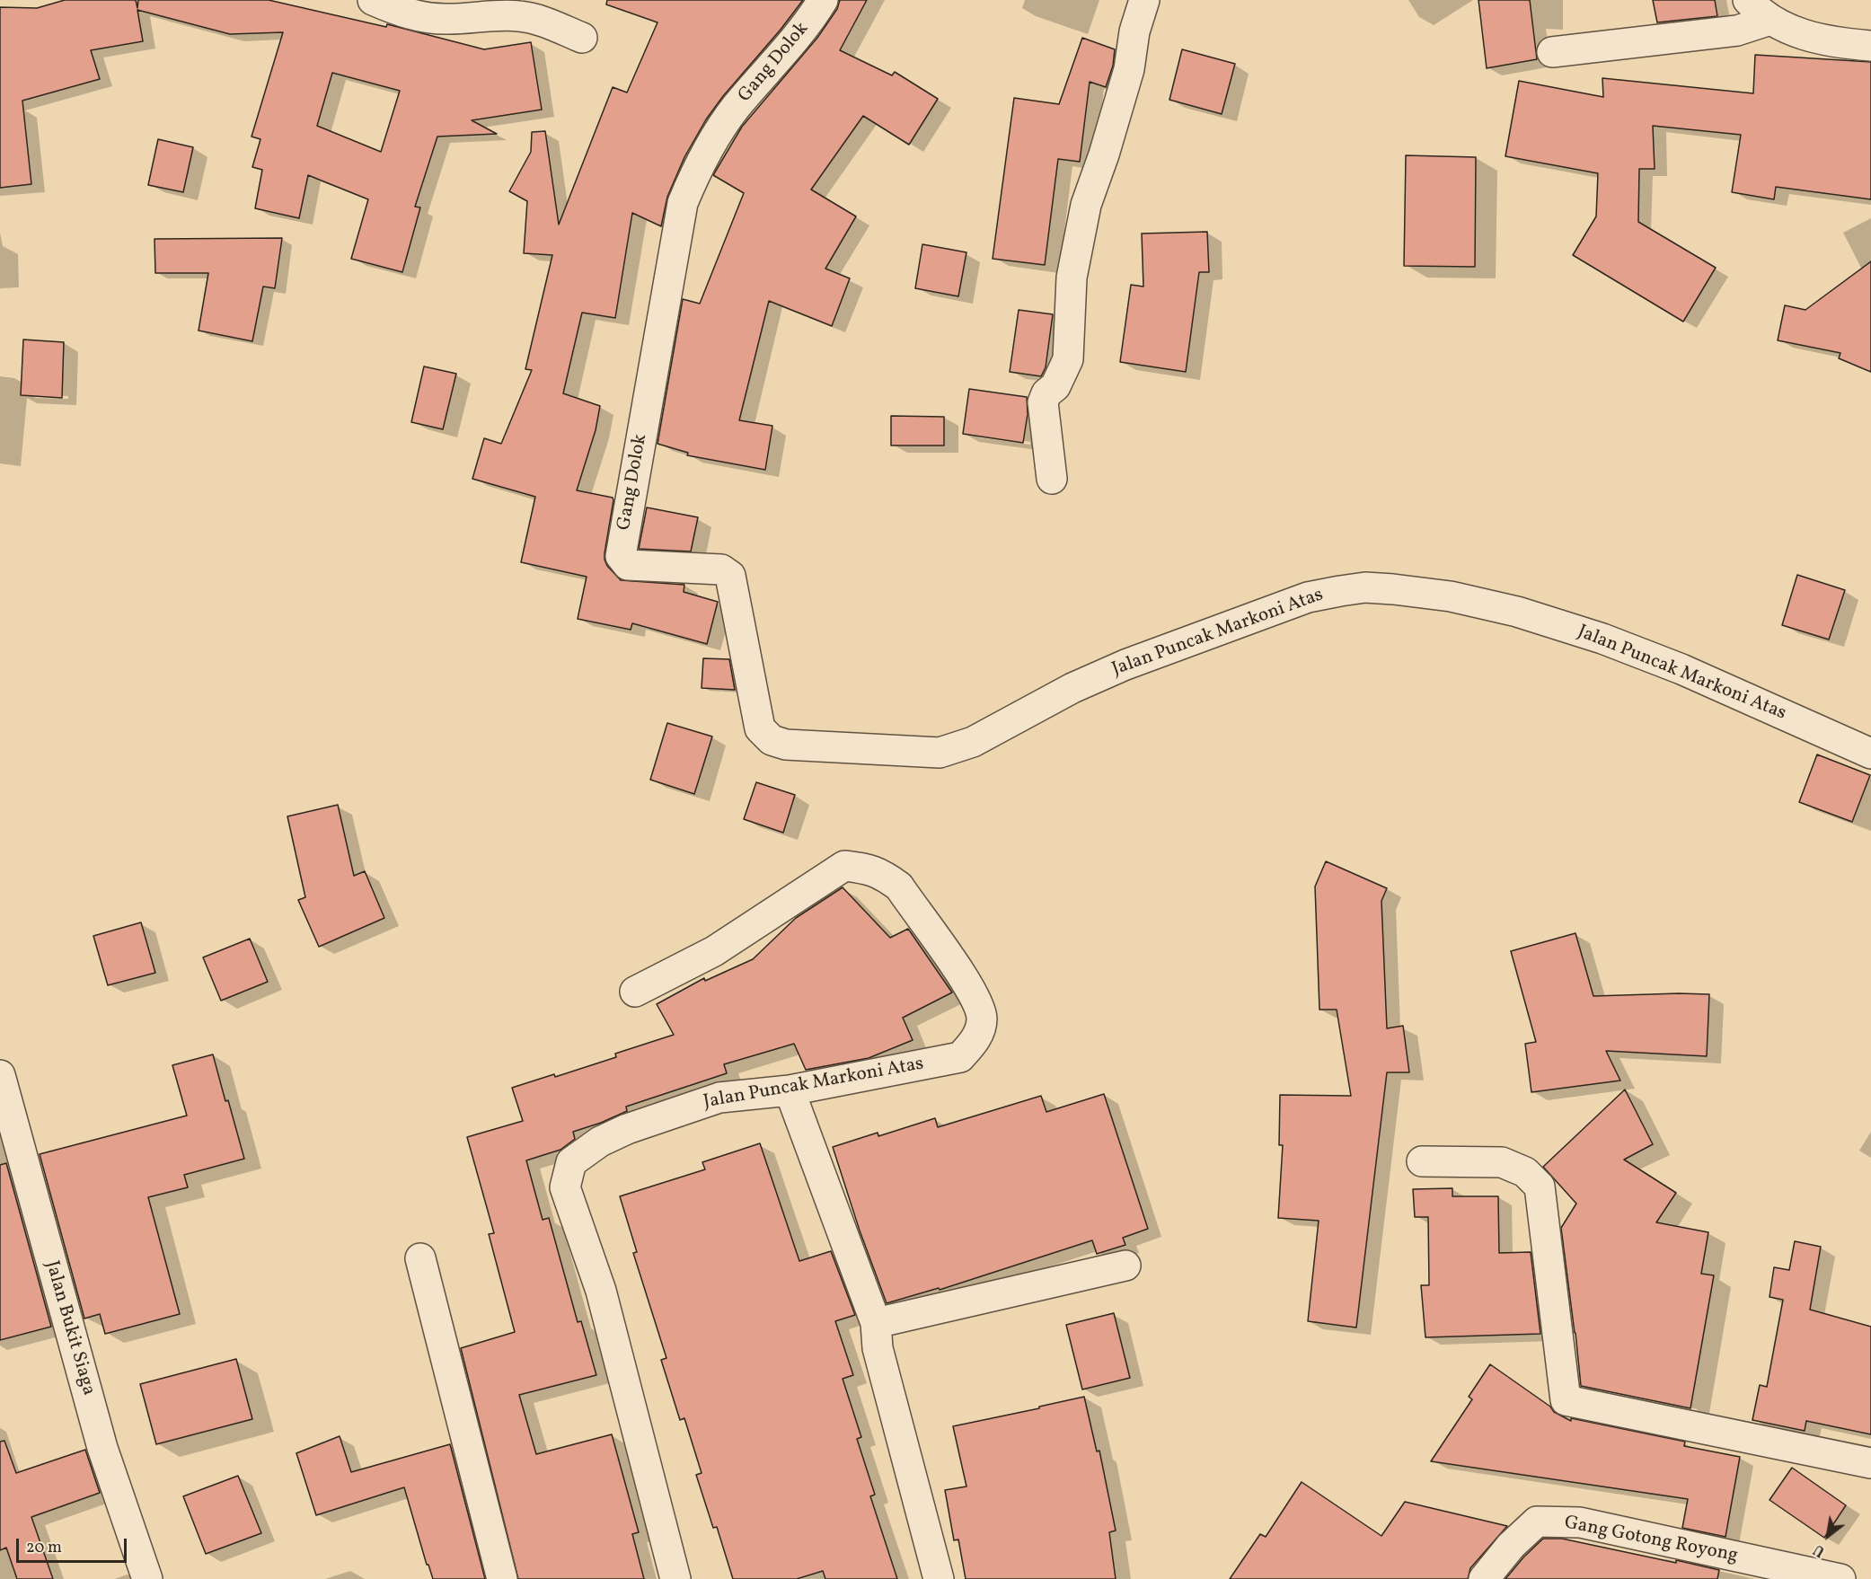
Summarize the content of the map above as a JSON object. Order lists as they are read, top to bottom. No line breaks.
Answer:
{"streets":{"street":["Gang Dolok","Jalan Puncak Markoni Atas","Jalan Bukit Siaga","Gang Gotong Royong"]},"crossings":[["Gang Dolok","Jalan Puncak Markoni Atas"]],"scale_bar":"20 m","north":"bottom left"}
